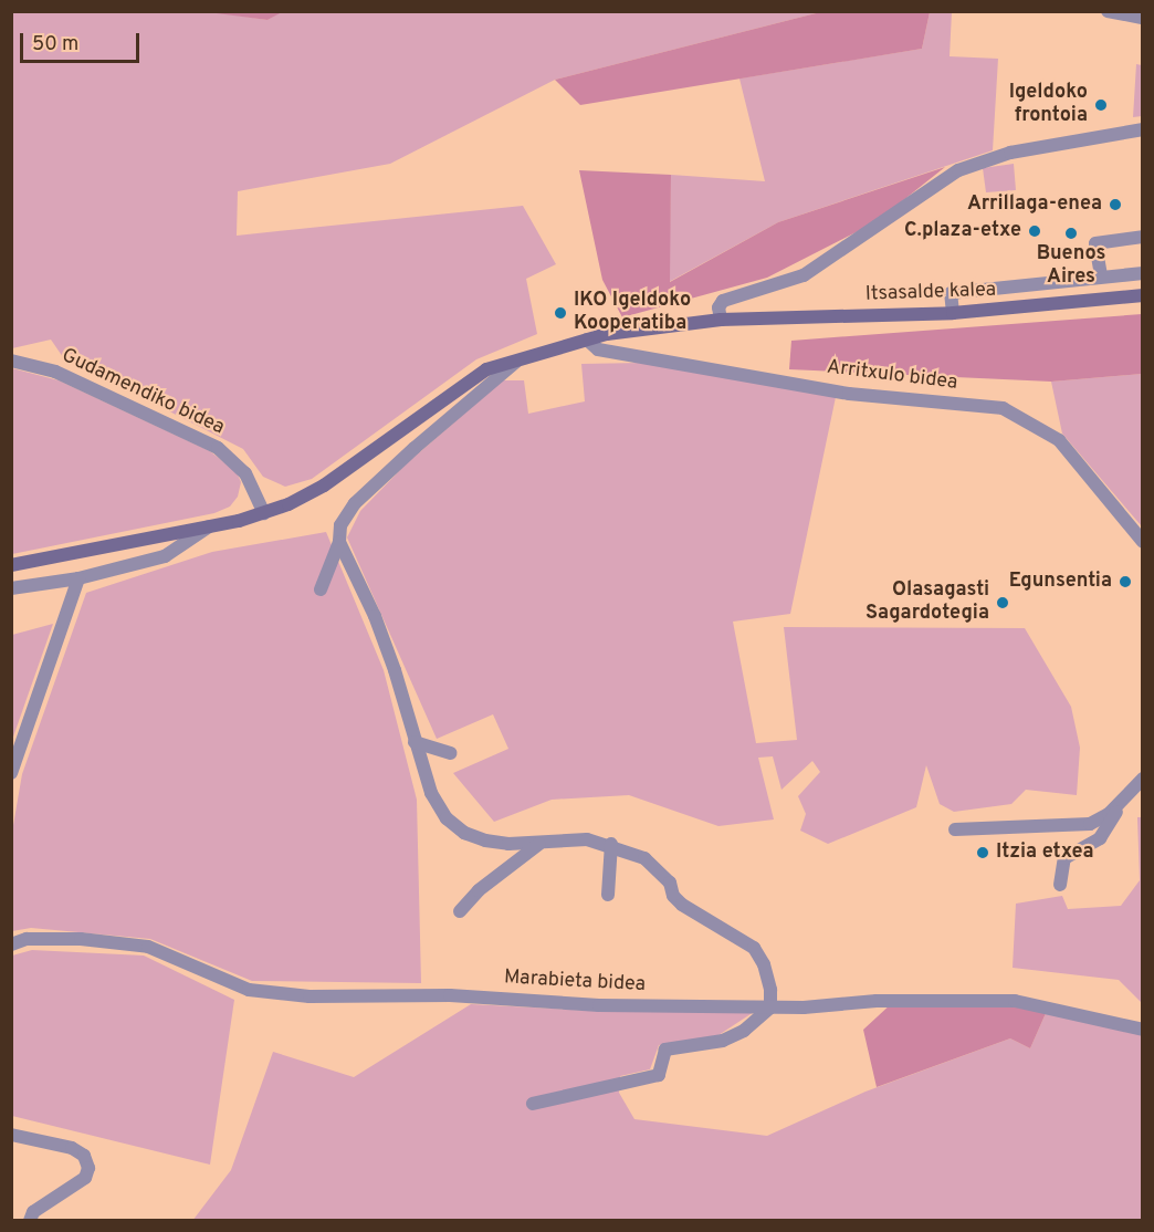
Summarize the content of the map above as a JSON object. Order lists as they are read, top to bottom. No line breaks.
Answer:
{"streets":{"street":["Itsasalde kalea","Arritxulo bidea","Gudamendiko bidea","Marabieta bidea"]},"crossings":[["Itsasalde kalea","Arritxulo bidea"],["Itsasalde kalea","Gudamendiko bidea"]],"places":["Igeldoko frontoia","Arrillaga-enea","C.plaza-etxe","Buenos Aires","IKO Igeldoko Kooperatiba","Egunsentia","Olasagasti Sagardotegia","Itzia etxea"],"scale_bar":"50 m"}
